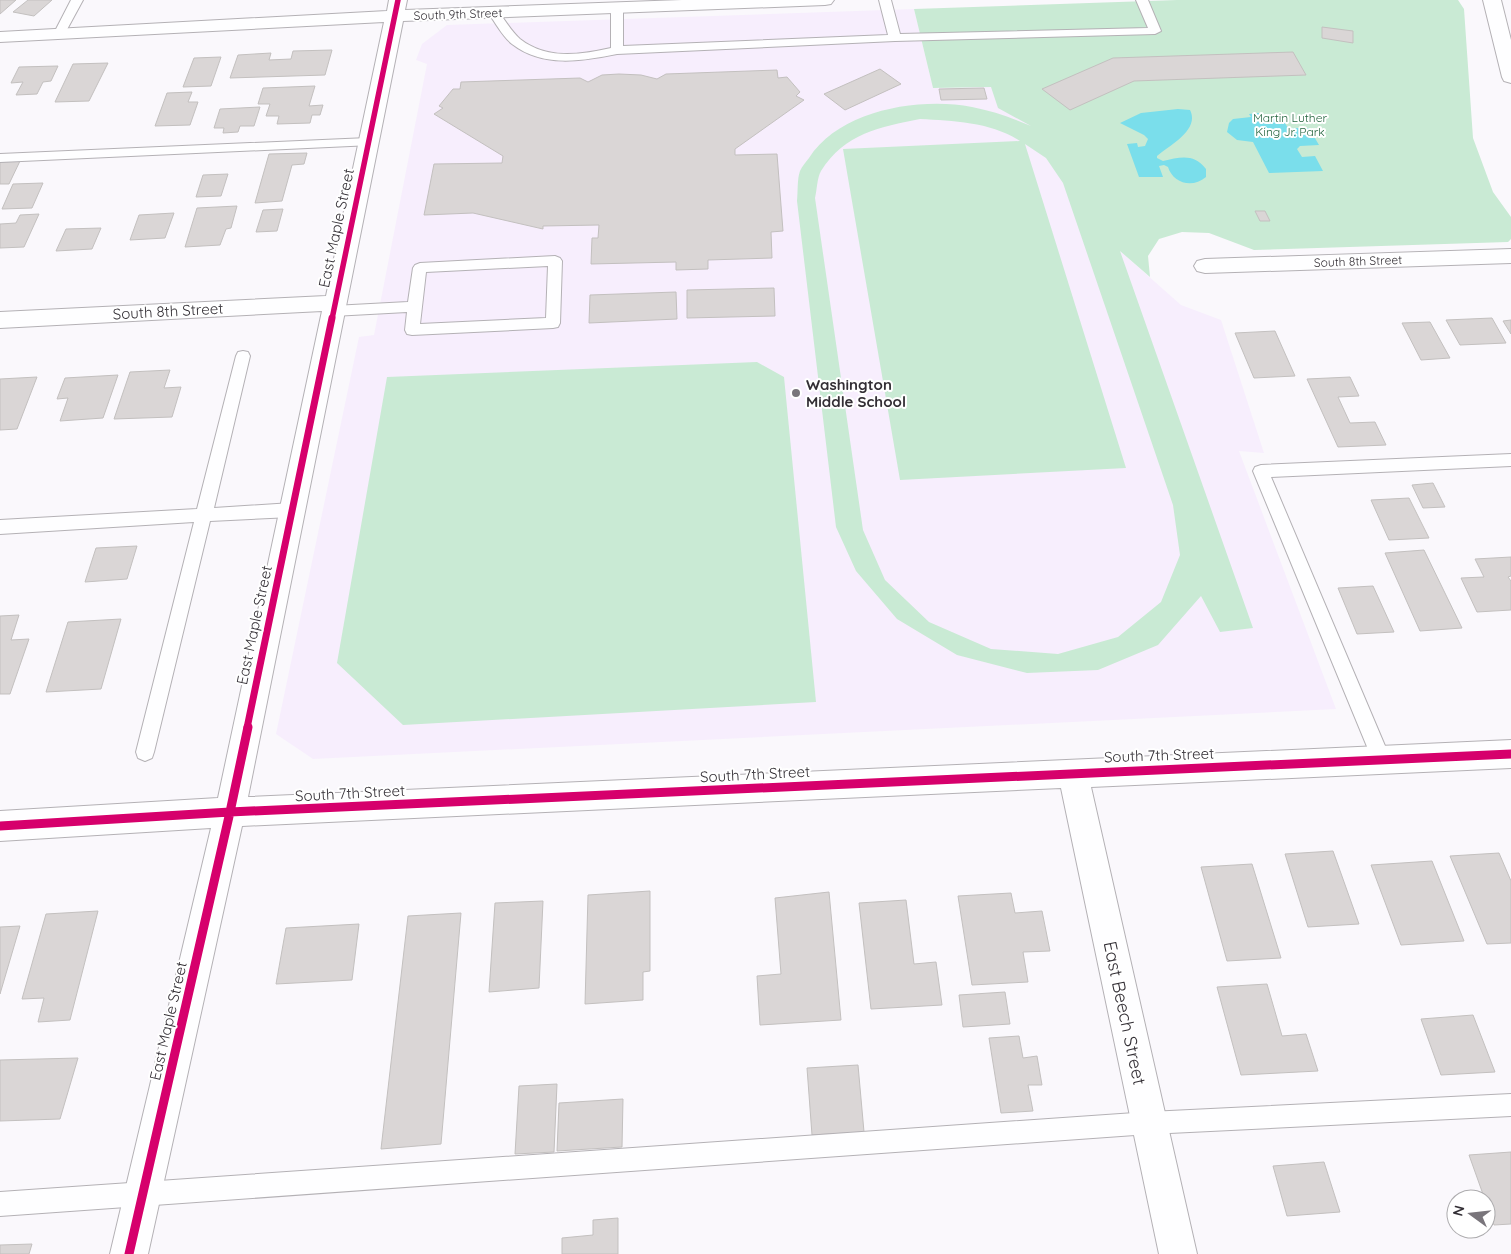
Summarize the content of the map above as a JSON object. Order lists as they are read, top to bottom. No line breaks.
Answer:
{"streets":{"street":["South 9th Street","East Maple Street","South 8th Street","South 7th Street","East Beech Street"]},"crossings":[["South 9th Street","East Maple Street"],["East Maple Street","South 8th Street"],["East Maple Street","South 7th Street"],["South 7th Street","East Beech Street"]],"parks":["Martin Luther King Jr. Park"],"places":["Washington Middle School"],"north":"left"}
